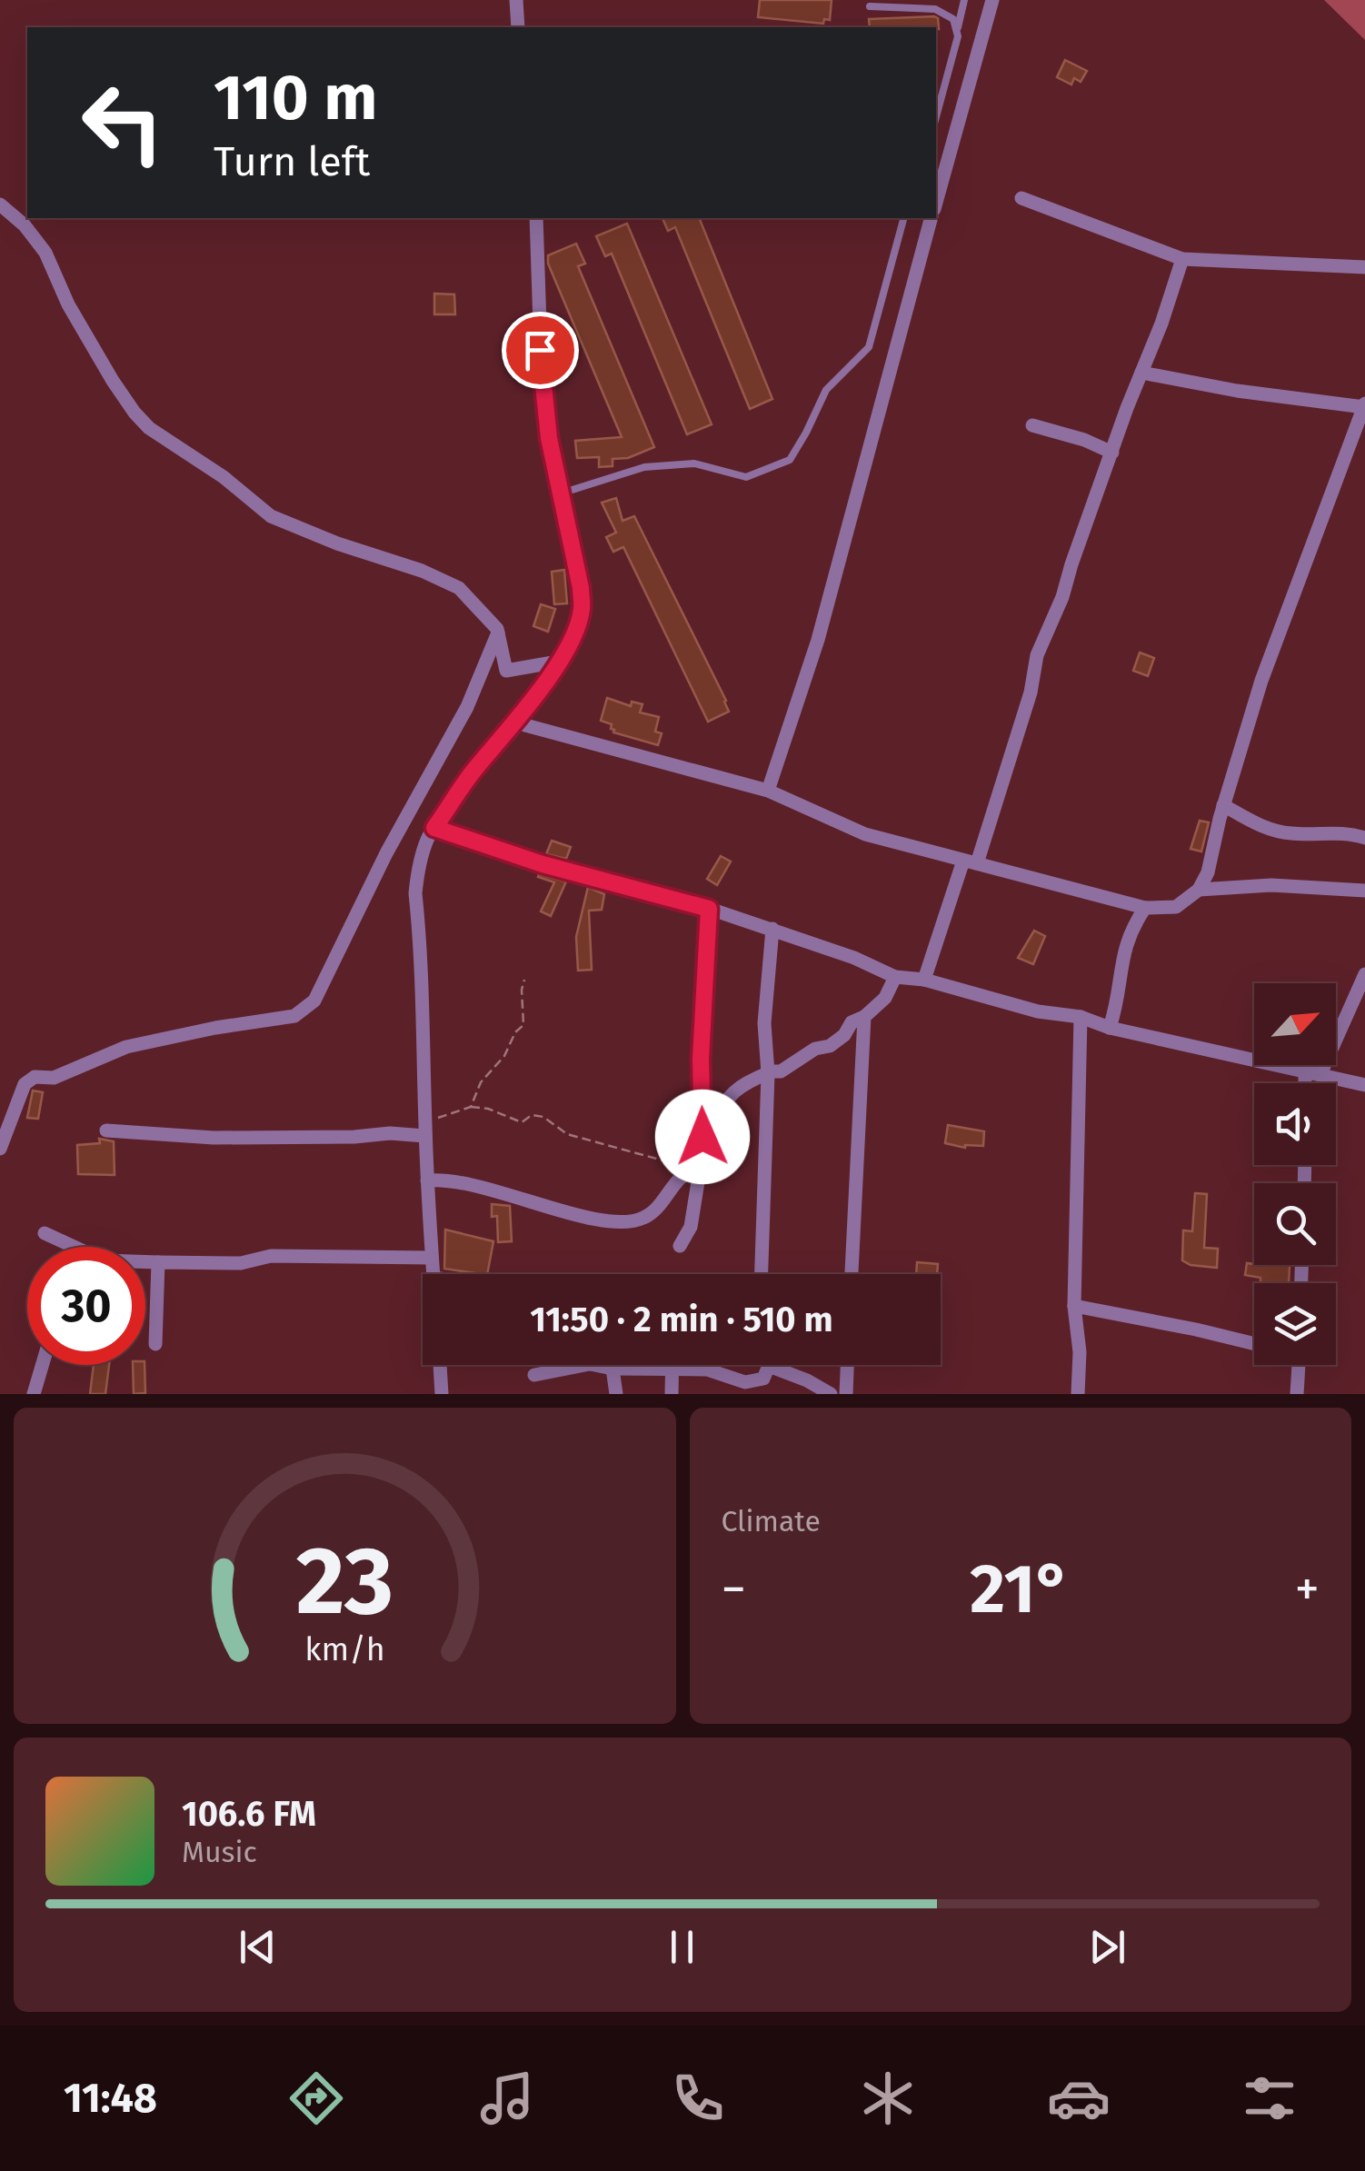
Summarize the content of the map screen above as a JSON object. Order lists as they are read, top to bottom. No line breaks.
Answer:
{"north":"top right","page":{"turn":["110 m","Turn left"],"limit":"30","trip":"11:50 · 2 min · 510 m","tile":"Climate","heat":["−","21°","+"],"song":["106.6 FM","Music"],"tabs":"11:48","gauge":["23","km/h"]}}
